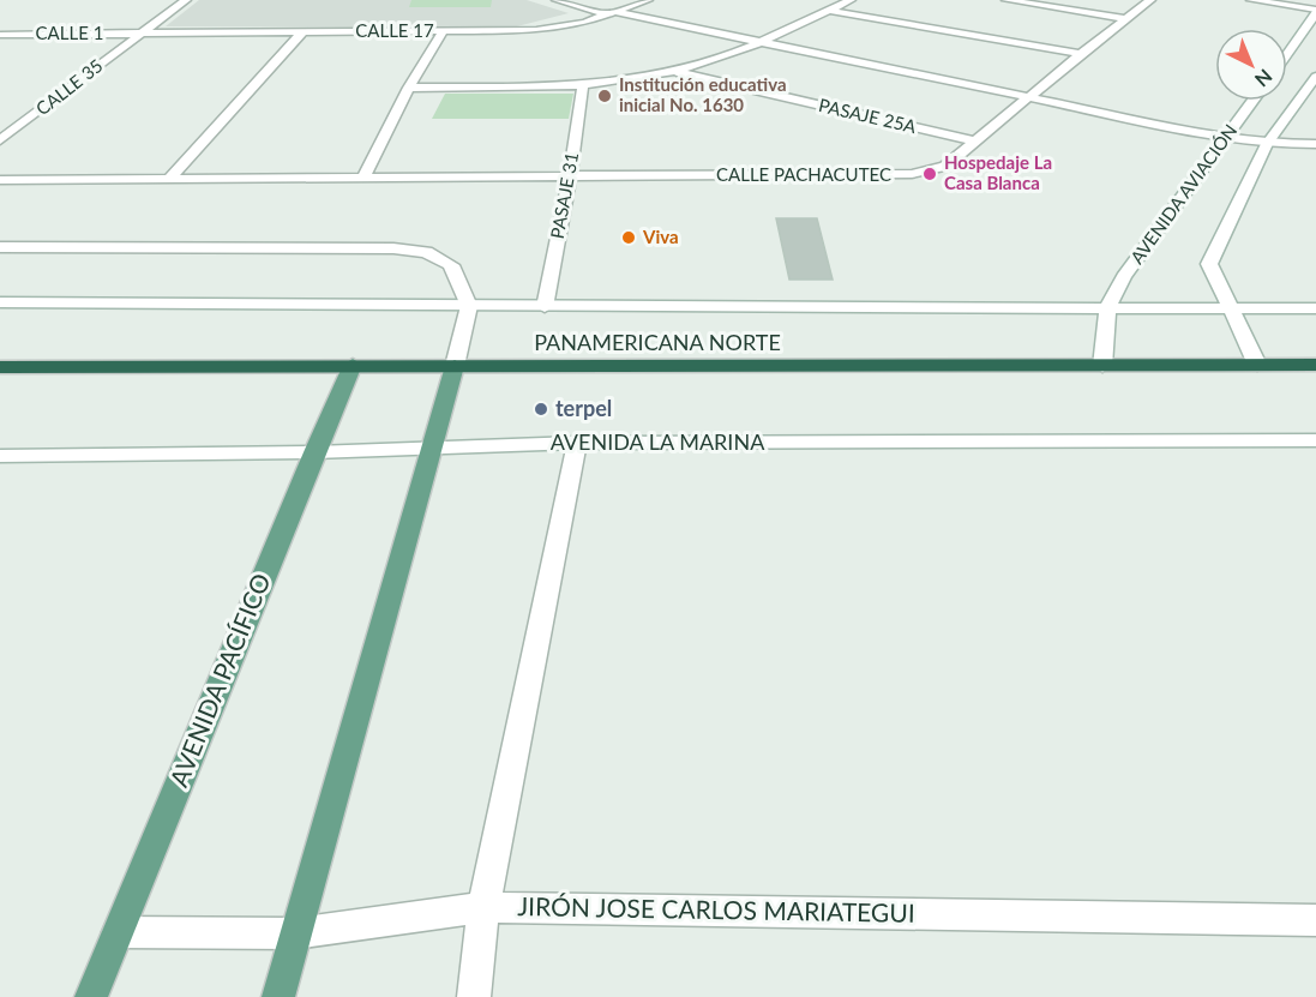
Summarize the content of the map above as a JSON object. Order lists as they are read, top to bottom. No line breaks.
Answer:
{"streets":{"highway":["PANAMERICANA NORTE"],"main road":["AVENIDA PACÍFICO"],"street":["CALLE 17","CALLE 1","CALLE 35","PASAJE 25A","CALLE PACHACUTEC","AVENIDA AVIACIÓN","PASAJE 31","AVENIDA LA MARINA","JIRÓN JOSE CARLOS MARIATEGUI"]},"crossings":[["CALLE 17","CALLE 1"],["CALLE 17","CALLE 35"],["CALLE 1","CALLE 35"],["PASAJE 25A","CALLE PACHACUTEC"],["CALLE PACHACUTEC","PASAJE 31"],["AVENIDA AVIACIÓN","PANAMERICANA NORTE"],["PANAMERICANA NORTE","AVENIDA PACÍFICO"],["AVENIDA LA MARINA","AVENIDA PACÍFICO"],["AVENIDA PACÍFICO","JIRÓN JOSE CARLOS MARIATEGUI"]],"places":["Institución educativa inicial No. 1630","Hospedaje La Casa Blanca","Viva","terpel"],"north":"bottom right"}
